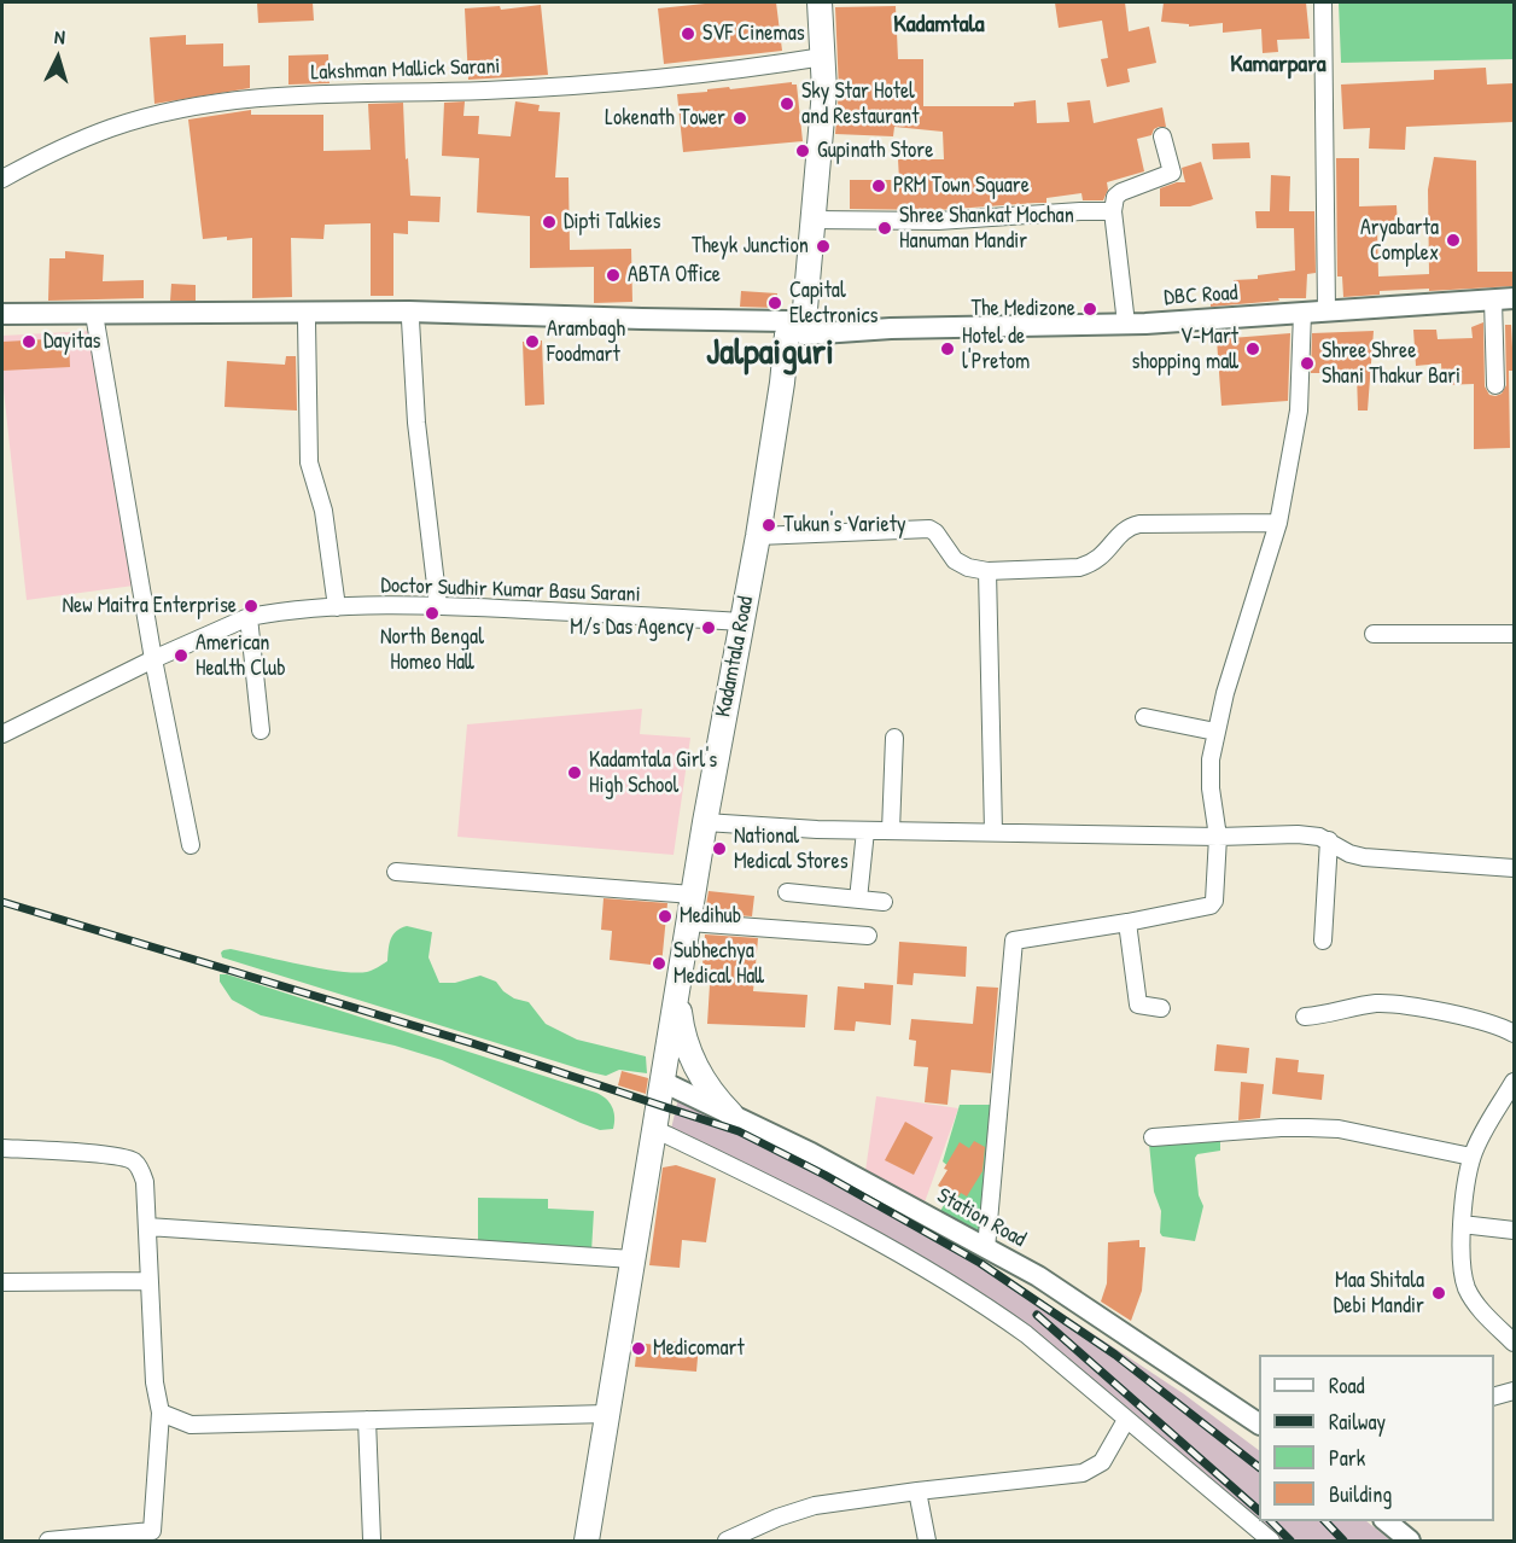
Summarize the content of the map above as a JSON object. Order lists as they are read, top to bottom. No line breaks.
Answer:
{"streets":{"main road":["Kadamtala Road"],"street":["Lakshman Mallick Sarani","DBC Road","Doctor Sudhir Kumar Basu Sarani","Station Road"]},"crossings":[["Lakshman Mallick Sarani","Kadamtala Road"],["DBC Road","Kadamtala Road"],["Doctor Sudhir Kumar Basu Sarani","Kadamtala Road"],["Kadamtala Road","Station Road"]],"districts":["Kadamtala","Kamarpara","Jalpaiguri"],"places":["SVF Cinemas","Sky Star Hotel and Restaurant","Lokenath Tower","Gupinath Store","PRM Town Square","Dipti Talkies","Shree Shankat Mochan Hanuman Mandir","Aryabarta Complex","Theyk Junction","ABTA Office","Capital Electronics","The Medizone","Dayitas","Arambagh Foodmart","Hotel de l'Pretom","V-Mart shopping mall","Shree Shree Shani Thakur Bari","Tukun's Variety","New Maitra Enterprise","North Bengal Homeo Hall","M/s Das Agency","American Health Club","Kadamtala Girl's High School","National Medical Stores","Medihub","Subhechya Medical Hall","Maa Shitala Debi Mandir","Medicomart"],"legend":["Road","Railway","Park","Building"],"north":"top"}
